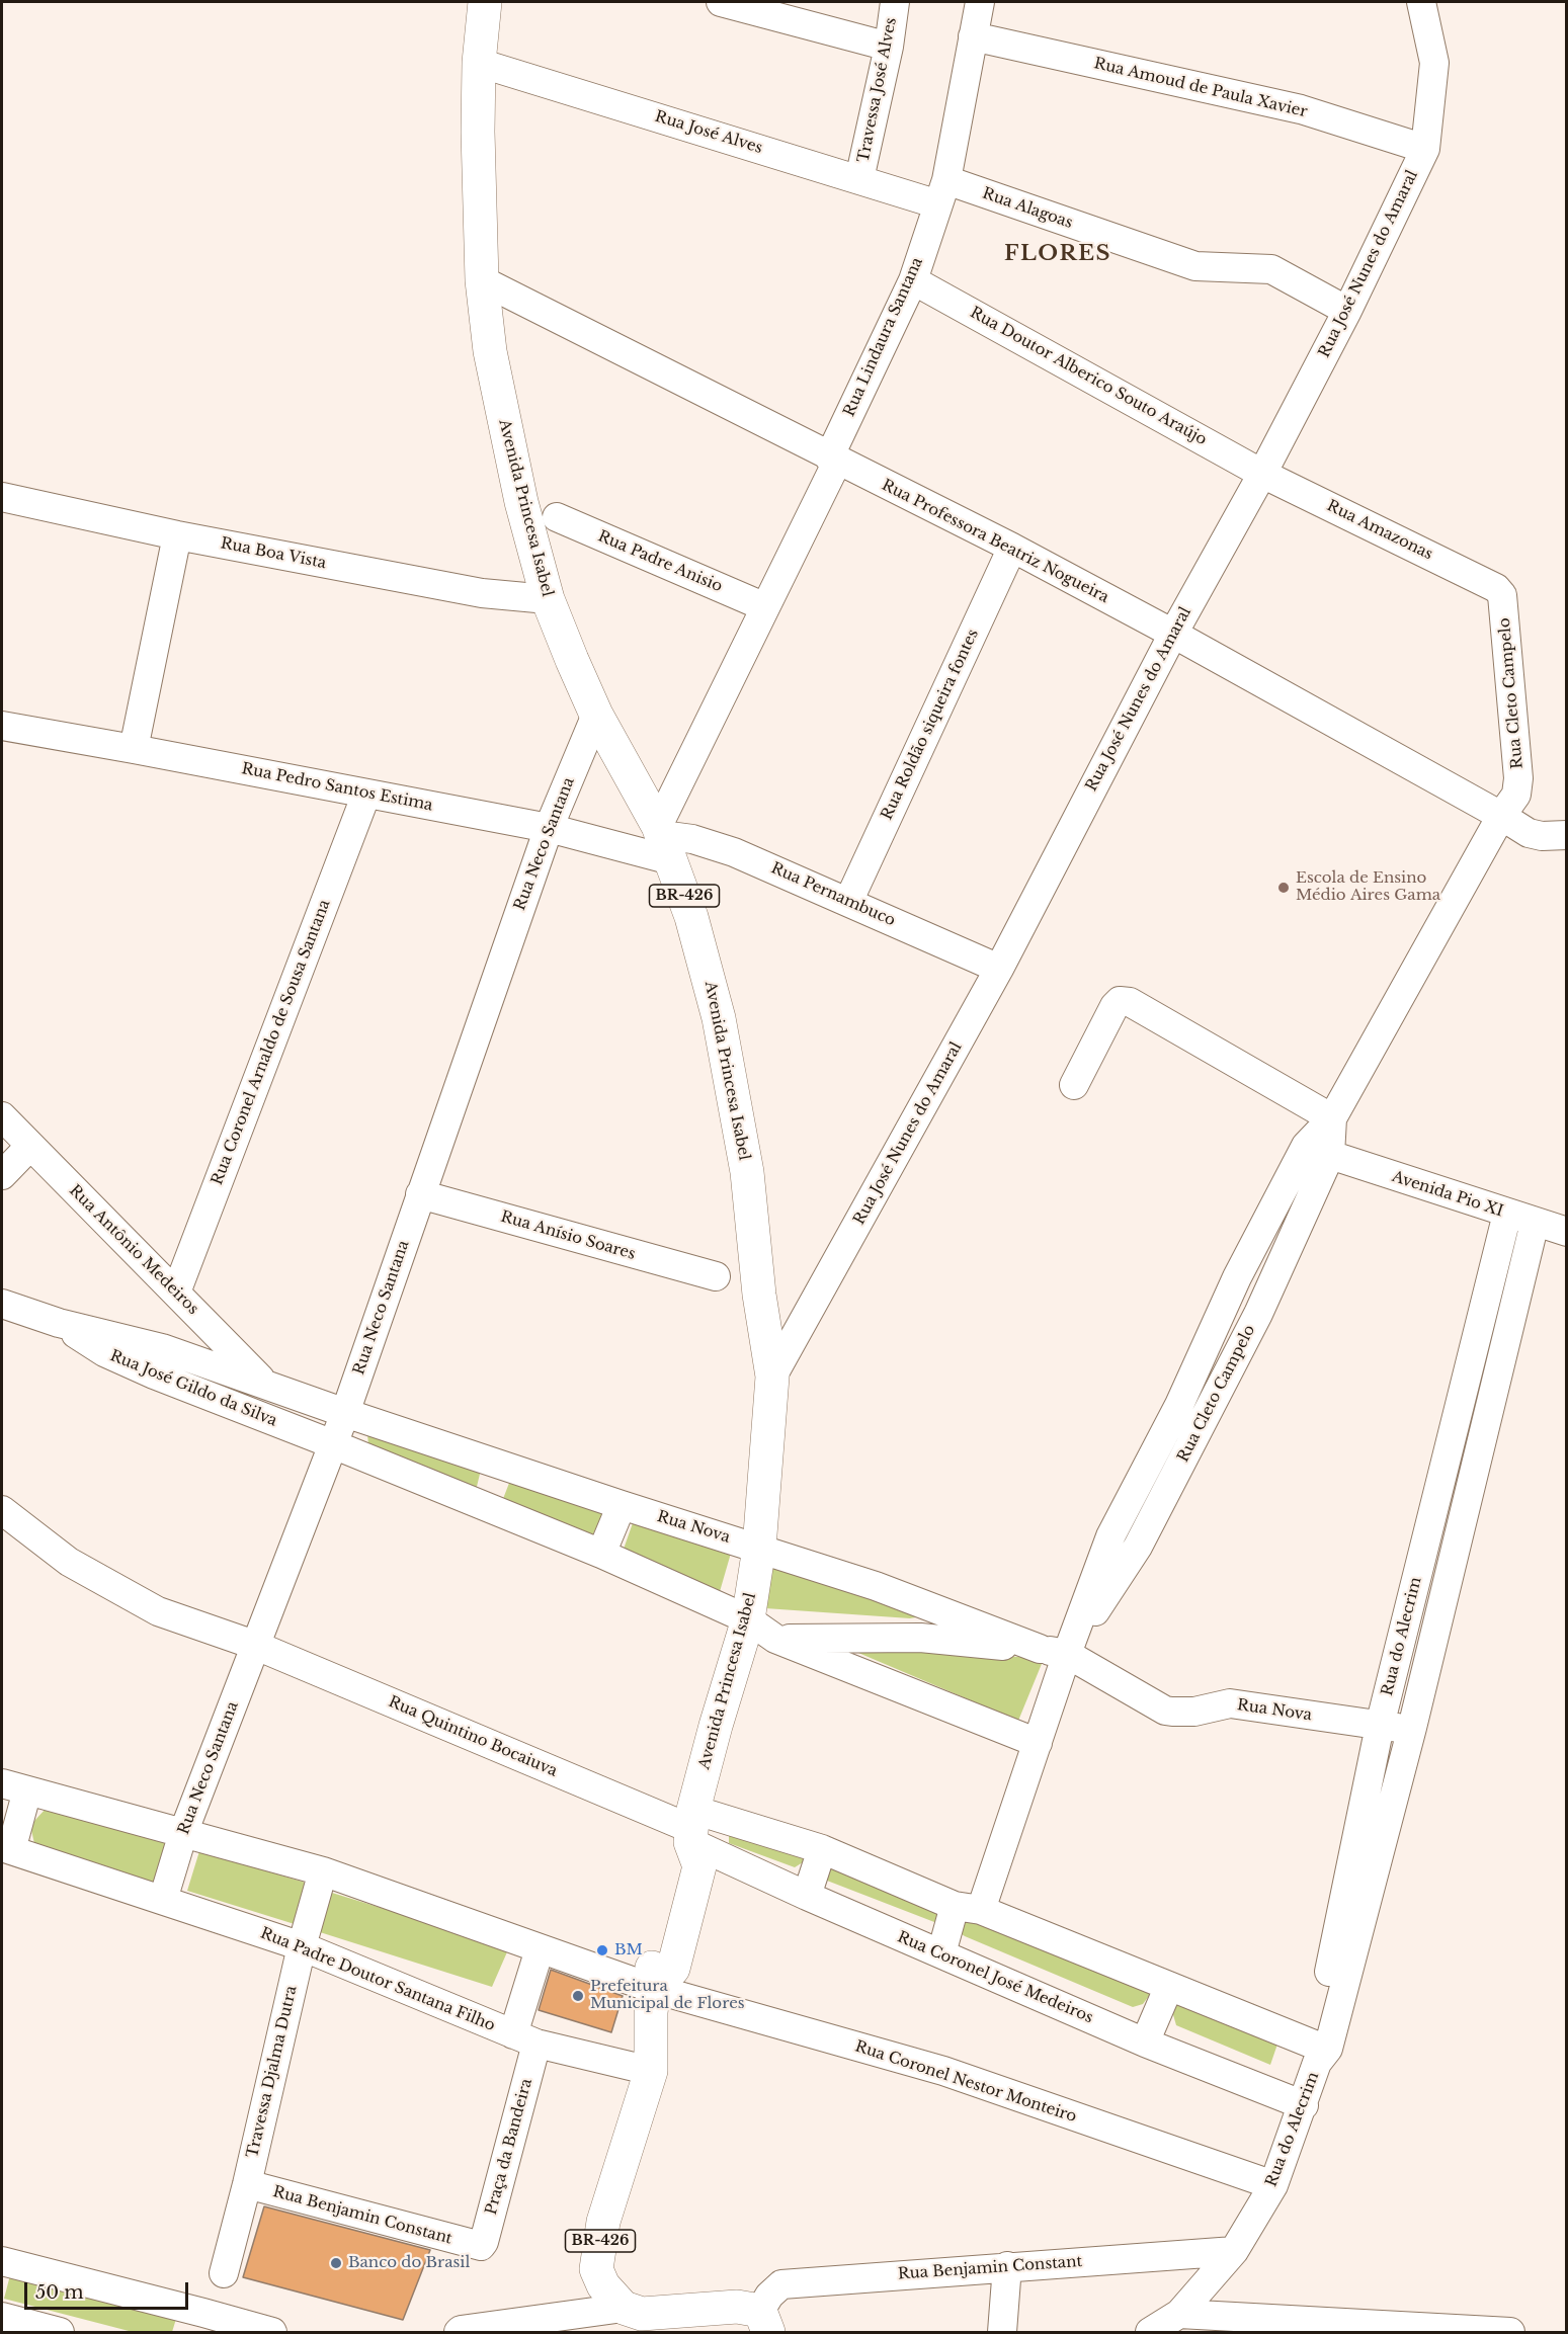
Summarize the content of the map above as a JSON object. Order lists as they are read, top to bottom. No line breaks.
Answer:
{"streets":{"main road":["Avenida Princesa Isabel","BR-426"],"street":["Rua Amoud de Paula Xavier","Travessa José Alves","Rua José Alves","Rua Alagoas","Rua José Nunes do Amaral","Rua Lindaura Santana","Rua Doutor Alberico Souto Araújo","Rua Amazonas","Rua Professora Beatriz Nogueira","Rua Boa Vista","Rua Padre Anisio","Rua Cleto Campelo","Rua Roldão siqueira fontes","Rua Pedro Santos Estima","Rua Neco Santana","Rua Pernambuco","Rua Coronel Arnaldo de Sousa Santana","Avenida Pio XI","Rua Anísio Soares","Rua Antônio Medeiros","Rua José Gildo da Silva","Rua Nova","Rua do Alecrim","Rua Quintino Bocaiuva","Rua Coronel José Medeiros","Rua Padre Doutor Santana Filho","Travessa Djalma Dutra","Rua Coronel Nestor Monteiro","Praça da Bandeira","Rua Benjamin Constant"]},"crossings":[["Rua Amoud de Paula Xavier","Rua José Nunes do Amaral"],["Rua Amoud de Paula Xavier","Rua Lindaura Santana"],["Travessa José Alves","Rua José Alves"],["Rua José Alves","Rua Alagoas"],["Rua José Alves","Rua Lindaura Santana"],["Rua José Alves","Avenida Princesa Isabel"],["Rua Alagoas","Rua José Nunes do Amaral"],["Rua Alagoas","Rua Lindaura Santana"],["Rua José Nunes do Amaral","Rua Doutor Alberico Souto Araújo"],["Rua José Nunes do Amaral","Avenida Princesa Isabel"],["Rua José Nunes do Amaral","Rua Amazonas"],["Rua José Nunes do Amaral","Rua Professora Beatriz Nogueira"],["Rua José Nunes do Amaral","Rua Pernambuco"],["Rua Lindaura Santana","Rua Doutor Alberico Souto Araújo"],["Rua Lindaura Santana","Avenida Princesa Isabel"],["Rua Lindaura Santana","Rua Professora Beatriz Nogueira"],["Rua Lindaura Santana","Rua Padre Anisio"],["Rua Lindaura Santana","Rua Pedro Santos Estima"],["Rua Lindaura Santana","Rua Pernambuco"],["Rua Doutor Alberico Souto Araújo","Rua Amazonas"],["Avenida Princesa Isabel","Rua Professora Beatriz Nogueira"],["Avenida Princesa Isabel","Rua Boa Vista"],["Avenida Princesa Isabel","Rua Pedro Santos Estima"],["Avenida Princesa Isabel","Rua Neco Santana"],["Avenida Princesa Isabel","Rua Pernambuco"],["Avenida Princesa Isabel","Rua Nova"],["Avenida Princesa Isabel","Rua Quintino Bocaiuva"],["Avenida Princesa Isabel","Rua Coronel José Medeiros"],["Avenida Princesa Isabel","Rua Padre Doutor Santana Filho"],["Avenida Princesa Isabel","Rua Coronel Nestor Monteiro"],["Rua Amazonas","Rua Cleto Campelo"],["Rua Professora Beatriz Nogueira","Rua Cleto Campelo"],["Rua Professora Beatriz Nogueira","Rua Roldão siqueira fontes"],["Rua Cleto Campelo","Avenida Pio XI"],["Rua Cleto Campelo","Rua Nova"],["Rua Cleto Campelo","Rua Coronel José Medeiros"],["Rua Roldão siqueira fontes","Rua Pernambuco"],["Rua Pedro Santos Estima","Rua Neco Santana"],["Rua Pedro Santos Estima","Rua Pernambuco"],["Rua Pedro Santos Estima","Rua Coronel Arnaldo de Sousa Santana"],["Rua Neco Santana","Rua Anísio Soares"],["Rua Neco Santana","Rua José Gildo da Silva"],["Rua Neco Santana","Rua Nova"],["Rua Neco Santana","Rua Quintino Bocaiuva"],["Rua Neco Santana","Rua Padre Doutor Santana Filho"],["Rua Coronel Arnaldo de Sousa Santana","Rua Antônio Medeiros"],["Avenida Pio XI","Rua do Alecrim"],["Rua Antônio Medeiros","Rua José Gildo da Silva"],["Rua José Gildo da Silva","Rua Nova"],["Rua Nova","Rua do Alecrim"],["Rua do Alecrim","Rua Coronel José Medeiros"],["Rua do Alecrim","Rua Coronel Nestor Monteiro"],["Rua do Alecrim","Rua Benjamin Constant"],["Rua Quintino Bocaiuva","Rua Coronel José Medeiros"],["Rua Padre Doutor Santana Filho","Travessa Djalma Dutra"],["Rua Padre Doutor Santana Filho","Praça da Bandeira"],["Travessa Djalma Dutra","Rua Benjamin Constant"],["Praça da Bandeira","Rua Benjamin Constant"]],"districts":["FLORES"],"places":["Escola de Ensino Médio Aires Gama","BM","Prefeitura Municipal de Flores","Banco do Brasil"],"scale_bar":"50 m"}
